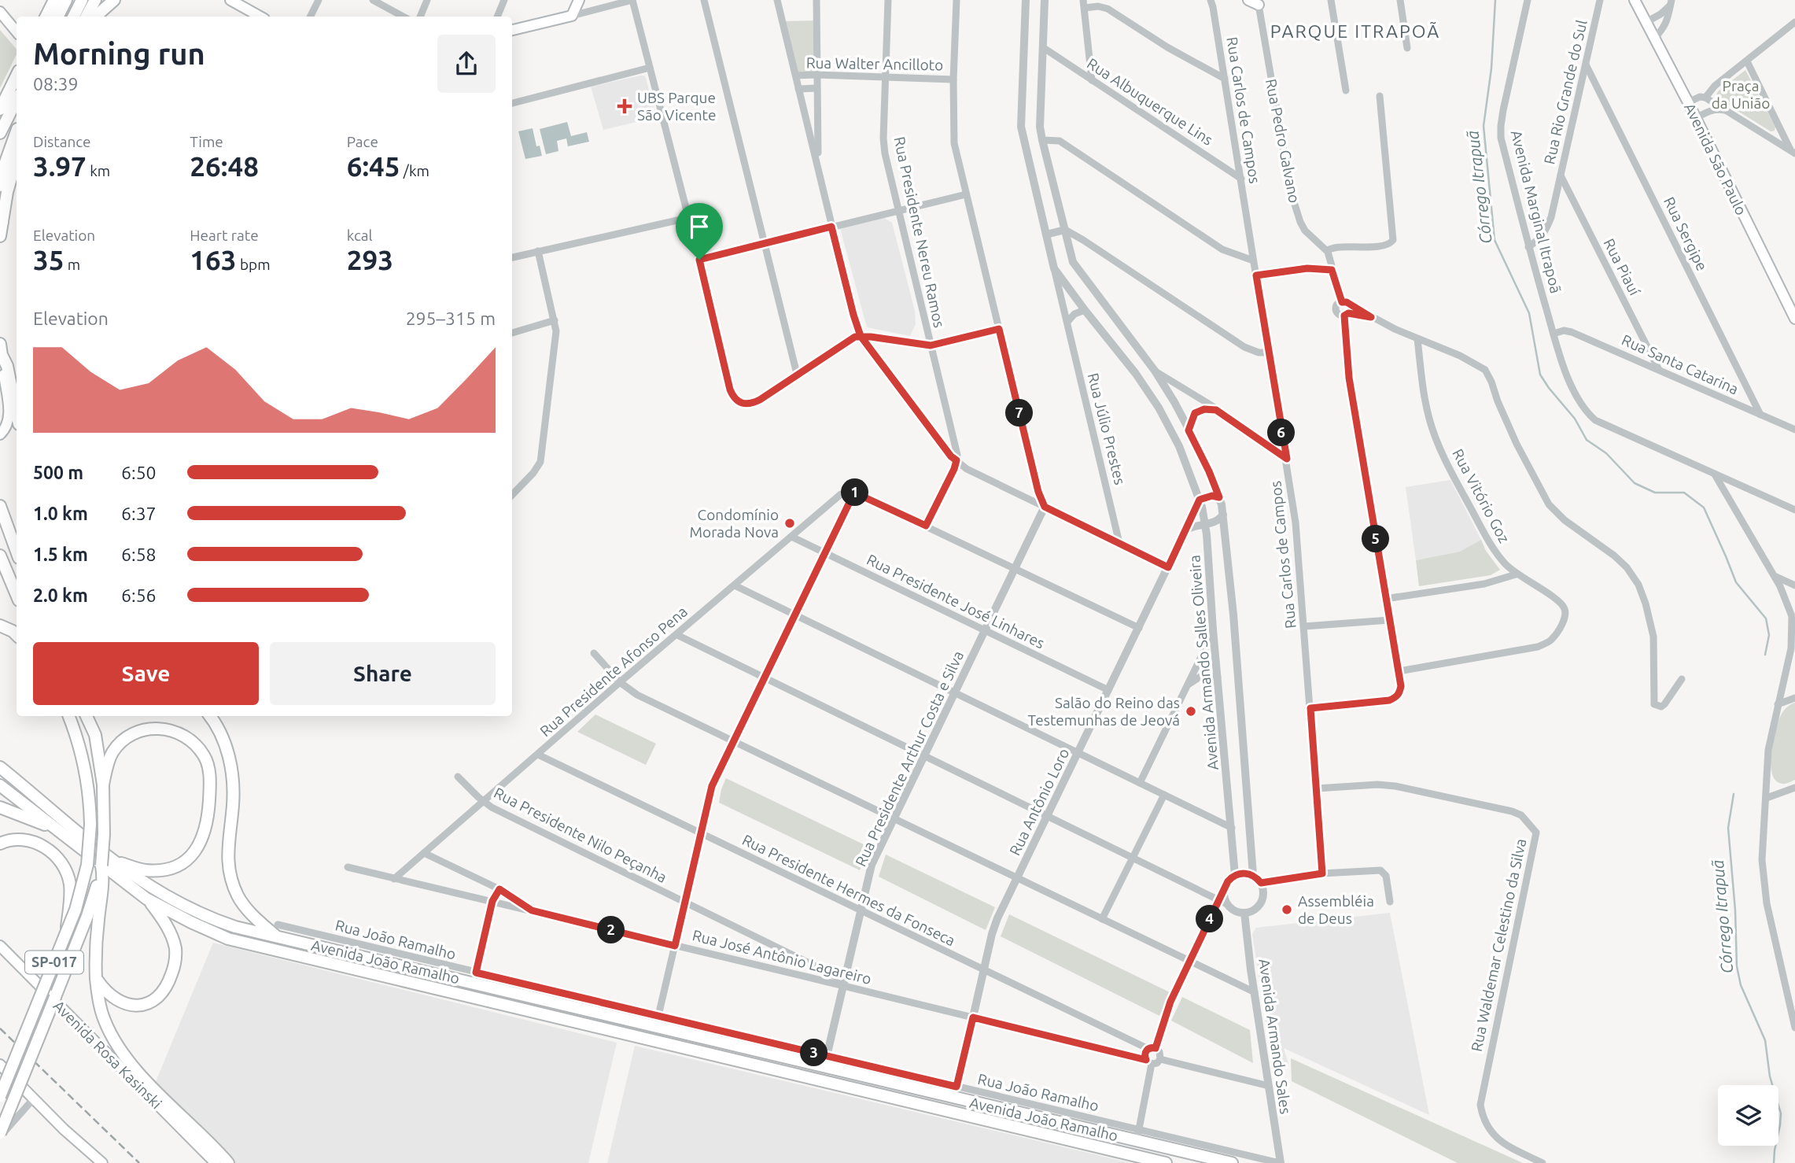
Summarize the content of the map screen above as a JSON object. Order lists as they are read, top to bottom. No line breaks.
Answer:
{"streets":{"main road":["Avenida São Paulo","Avenida João Ramalho","SP-017","Avenida Rosa Kasinski"],"street":["Rua Walter Ancilloto","Rua Rio Grande do Sul","Rua Albuquerque Lins","Rua Carlos de Campos","Rua Pedro Galvano","Avenida Marginal Itrapoã","Rua Presidente Nereu Ramos","Rua Sergipe","Rua Piauí","Rua Santa Catarina","Rua Júlio Prestes","Rua Vitório Goz","Rua Presidente José Linhares","Avenida Armando Salles Oliveira","Rua Presidente Afonso Pena","Rua Presidente Arthur Costa e Silva","Rua Antônio Loro","Rua Presidente Nilo Peçanha","Rua Presidente Hermes da Fonseca","Rua Waldemar Celestino da Silva","Rua José Antônio Lagareiro","Avenida Armando Sales"]},"crossings":[["Rua Walter Ancilloto","Rua Presidente Nereu Ramos"],["Rua Rio Grande do Sul","Avenida Marginal Itrapoã"],["Rua Rio Grande do Sul","Rua Sergipe"],["Rua Rio Grande do Sul","Rua Piauí"],["Rua Albuquerque Lins","Rua Carlos de Campos"],["Rua Carlos de Campos","Rua Waldemar Celestino da Silva"],["Avenida Marginal Itrapoã","Rua Santa Catarina"],["Rua Sergipe","Rua Santa Catarina"],["Rua Piauí","Rua Santa Catarina"],["Rua Júlio Prestes","Avenida Armando Salles Oliveira"],["Rua Presidente José Linhares","Rua Presidente Afonso Pena"],["Rua Presidente José Linhares","Rua Presidente Arthur Costa e Silva"],["Rua Presidente José Linhares","Rua Antônio Loro"],["Avenida Armando Salles Oliveira","Rua Antônio Loro"],["Avenida Armando Salles Oliveira","Avenida Armando Sales"],["Rua Presidente Afonso Pena","Rua Presidente Nilo Peçanha"],["Rua Presidente Afonso Pena","Rua Presidente Hermes da Fonseca"],["Rua Presidente Afonso Pena","Rua José Antônio Lagareiro"],["Rua Presidente Arthur Costa e Silva","Rua Presidente Nilo Peçanha"],["Rua Presidente Arthur Costa e Silva","Rua Presidente Hermes da Fonseca"],["Rua Presidente Arthur Costa e Silva","Rua José Antônio Lagareiro"],["Rua Presidente Arthur Costa e Silva","Avenida João Ramalho"],["Rua Antônio Loro","Rua Presidente Hermes da Fonseca"],["Rua Antônio Loro","Rua José Antônio Lagareiro"],["Rua Antônio Loro","Avenida João Ramalho"],["Rua Presidente Nilo Peçanha","Rua José Antônio Lagareiro"],["Rua Presidente Hermes da Fonseca","Rua José Antônio Lagareiro"],["Avenida João Ramalho","SP-017"]],"districts":["PARQUE ITRAPOÃ"],"water":["Córrego Itrapuã"],"parks":["Praça da União"],"places":{"health":["UBS Parque São Vicente"],"other":["Condomínio Morada Nova","Salão do Reino das Testemunhas de Jeová","Assembléia de Deus"]},"page":{"heading":["Morning run","08:39"],"stats":[["Distance","3.97 km"],["Time","26:48"],["Pace","6:45 /km"],["Elevation","35 m"],["Heart rate","163 bpm"],["kcal","293"]],"chart":["Elevation","295–315 m"],"pins":["7","6","1","5","4","2","3"],"list":[{"name":"500 m","note":"6:50"},{"name":"1.0 km","note":"6:37"},{"name":"1.5 km","note":"6:58"},{"name":"2.0 km","note":"6:56"}],"buttons":["Save","Share"]}}
